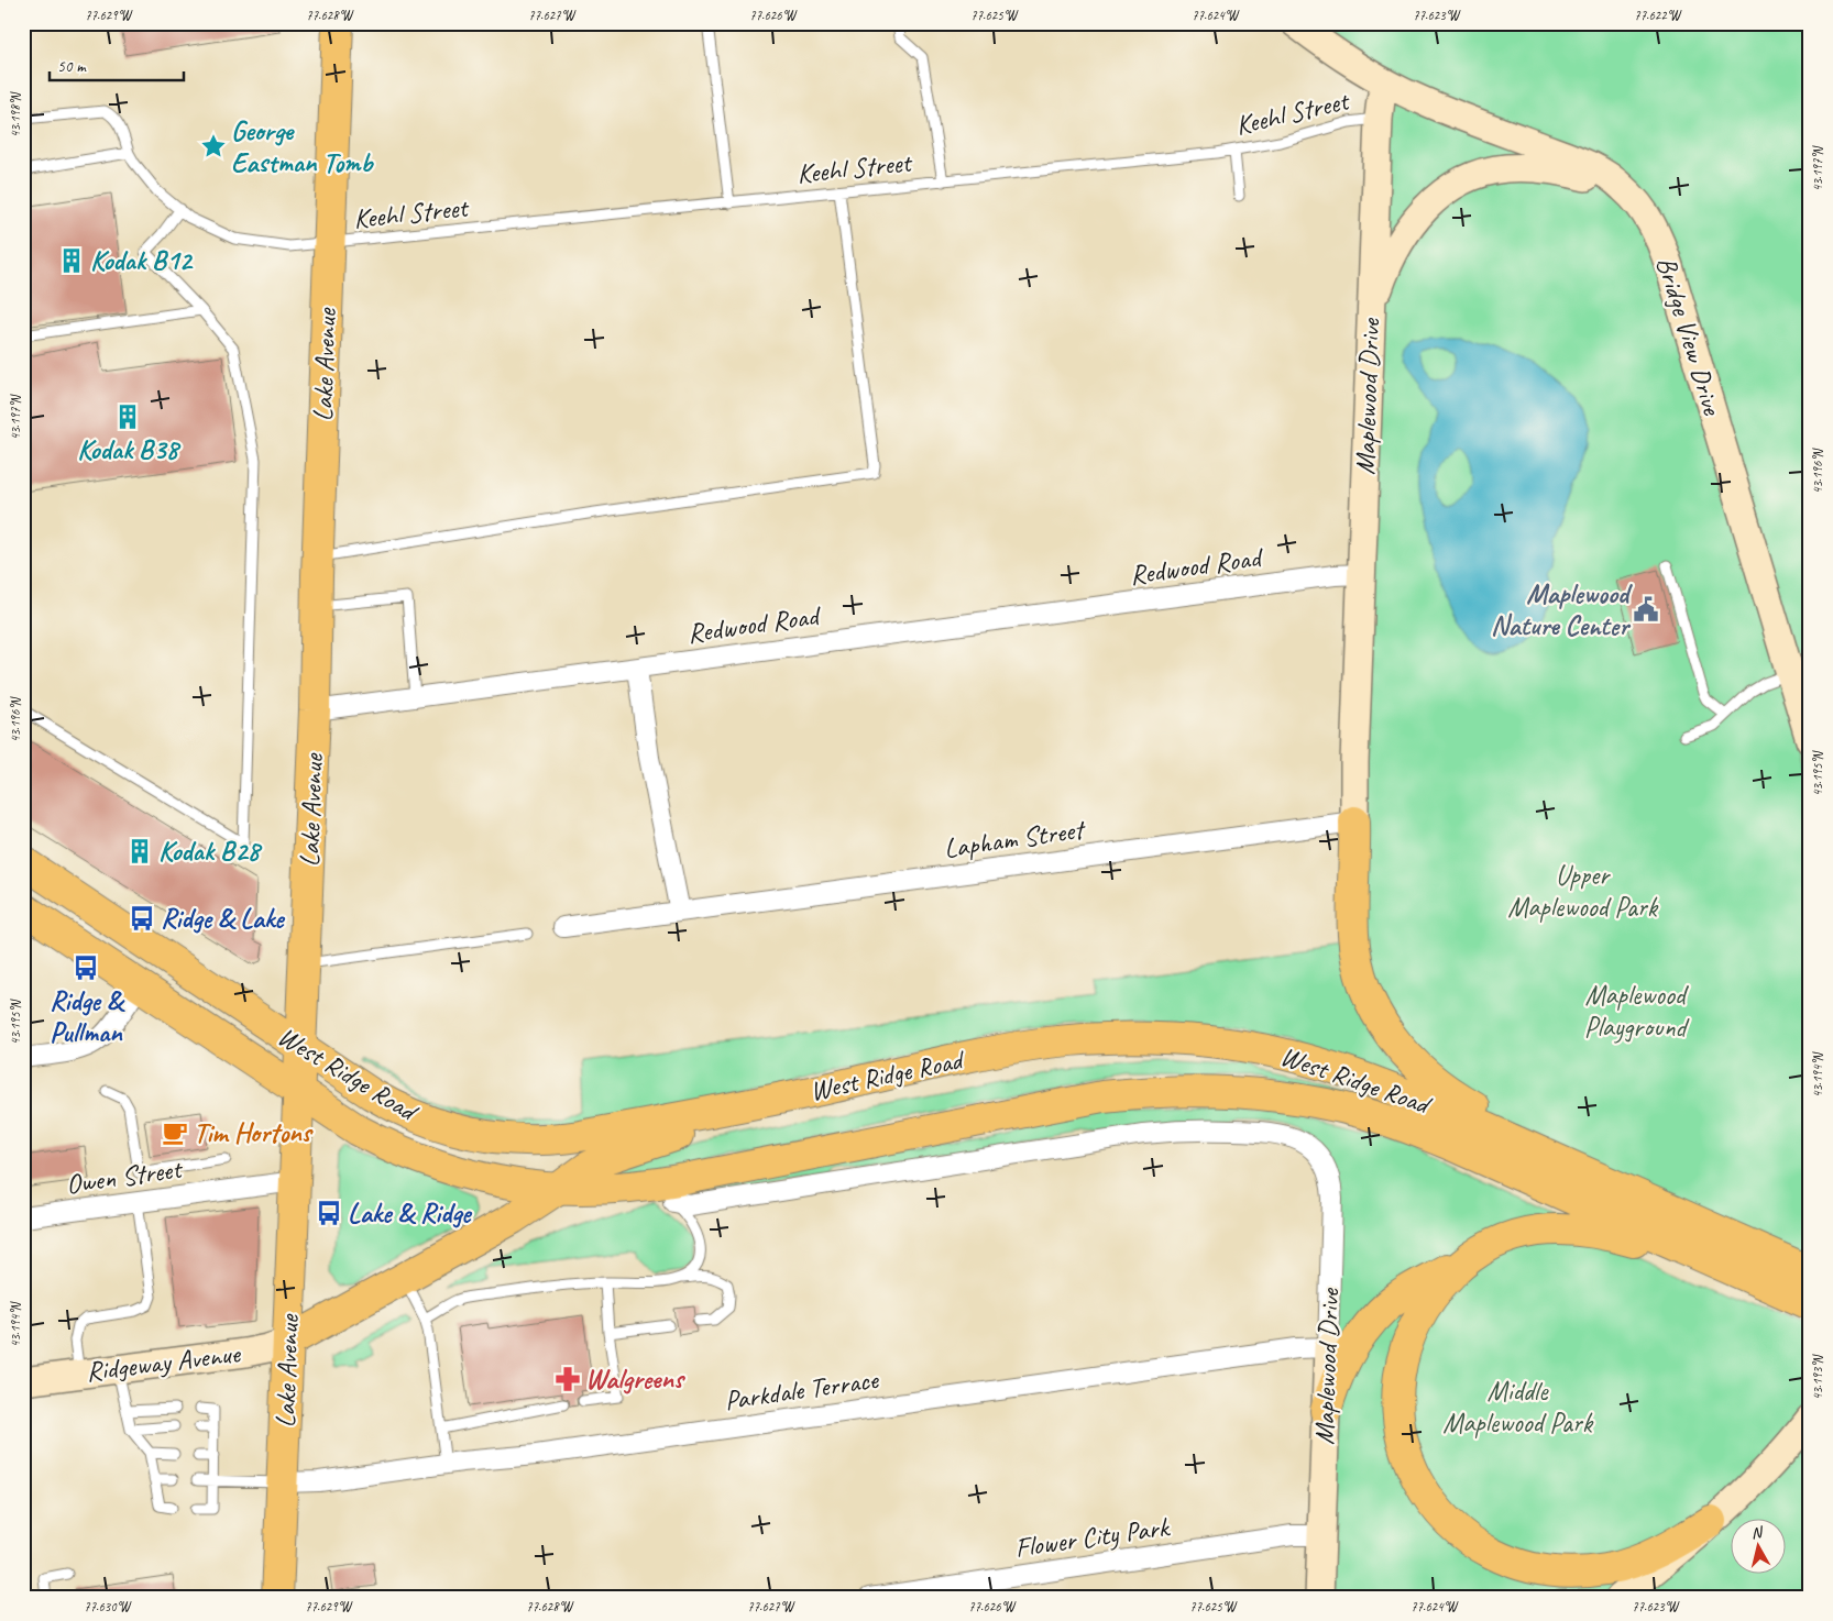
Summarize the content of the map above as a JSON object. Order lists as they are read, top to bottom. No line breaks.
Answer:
{"streets":{"main road":["Lake Avenue","West Ridge Road","Ridgeway Avenue"],"street":["Bridge View Drive","Maplewood Drive","Redwood Road","Lapham Street","Owen Street","Parkdale Terrace","Flower City Park"],"lane":["Keehl Street"]},"crossings":[["Keehl Street","Lake Avenue"],["Keehl Street","Maplewood Drive"],["Bridge View Drive","Maplewood Drive"],["Lake Avenue","Redwood Road"],["Lake Avenue","West Ridge Road"],["Lake Avenue","Owen Street"],["Lake Avenue","Ridgeway Avenue"],["Lake Avenue","Parkdale Terrace"],["Maplewood Drive","Redwood Road"],["Maplewood Drive","Lapham Street"],["Maplewood Drive","Parkdale Terrace"],["Maplewood Drive","Flower City Park"],["West Ridge Road","Ridgeway Avenue"]],"parks":["Upper Maplewood Park","Maplewood Playground","Middle Maplewood Park"],"places":{"place":["George Eastman Tomb"],"building":["Kodak B12","Kodak B38","Kodak B28"],"public building":["Maplewood Nature Center"],"bus stop":["Ridge & Lake","Ridge & Pullman","Lake & Ridge"],"cafe":["Tim Hortons"],"pharmacy":["Walgreens"]},"scale_bar":"50 m","north":"top","coordinates":["77.629°W","77.628°W","77.627°W","77.626°W","77.625°W","77.624°W","77.623°W","77.622°W","43.198°N","43.197°N","43.196°N","43.195°N","43.194°N","43.193°N","77.630°W"]}
